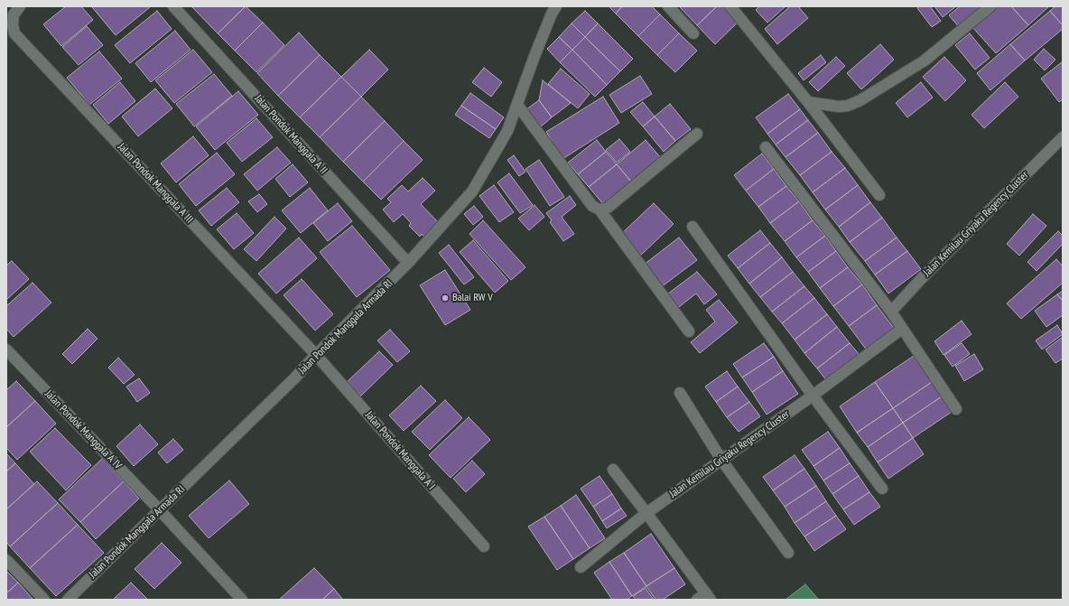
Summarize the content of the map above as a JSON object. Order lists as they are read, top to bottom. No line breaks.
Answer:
{"streets":{"street":["Jalan Pondok Manggala A II","Jalan Pondok Manggala A III","Jalan Kemilau Griyaku Regency Cluster","Jalan Pondok Manggala Armada RI","Jalan Pondok Manggala A IV","Jalan Pondok Manggala A I"]},"crossings":[["Jalan Pondok Manggala A II","Jalan Pondok Manggala Armada RI"],["Jalan Pondok Manggala A III","Jalan Pondok Manggala Armada RI"],["Jalan Pondok Manggala A III","Jalan Pondok Manggala A I"],["Jalan Pondok Manggala Armada RI","Jalan Pondok Manggala A IV"],["Jalan Pondok Manggala Armada RI","Jalan Pondok Manggala A I"]],"places":["Balai RW V"]}
